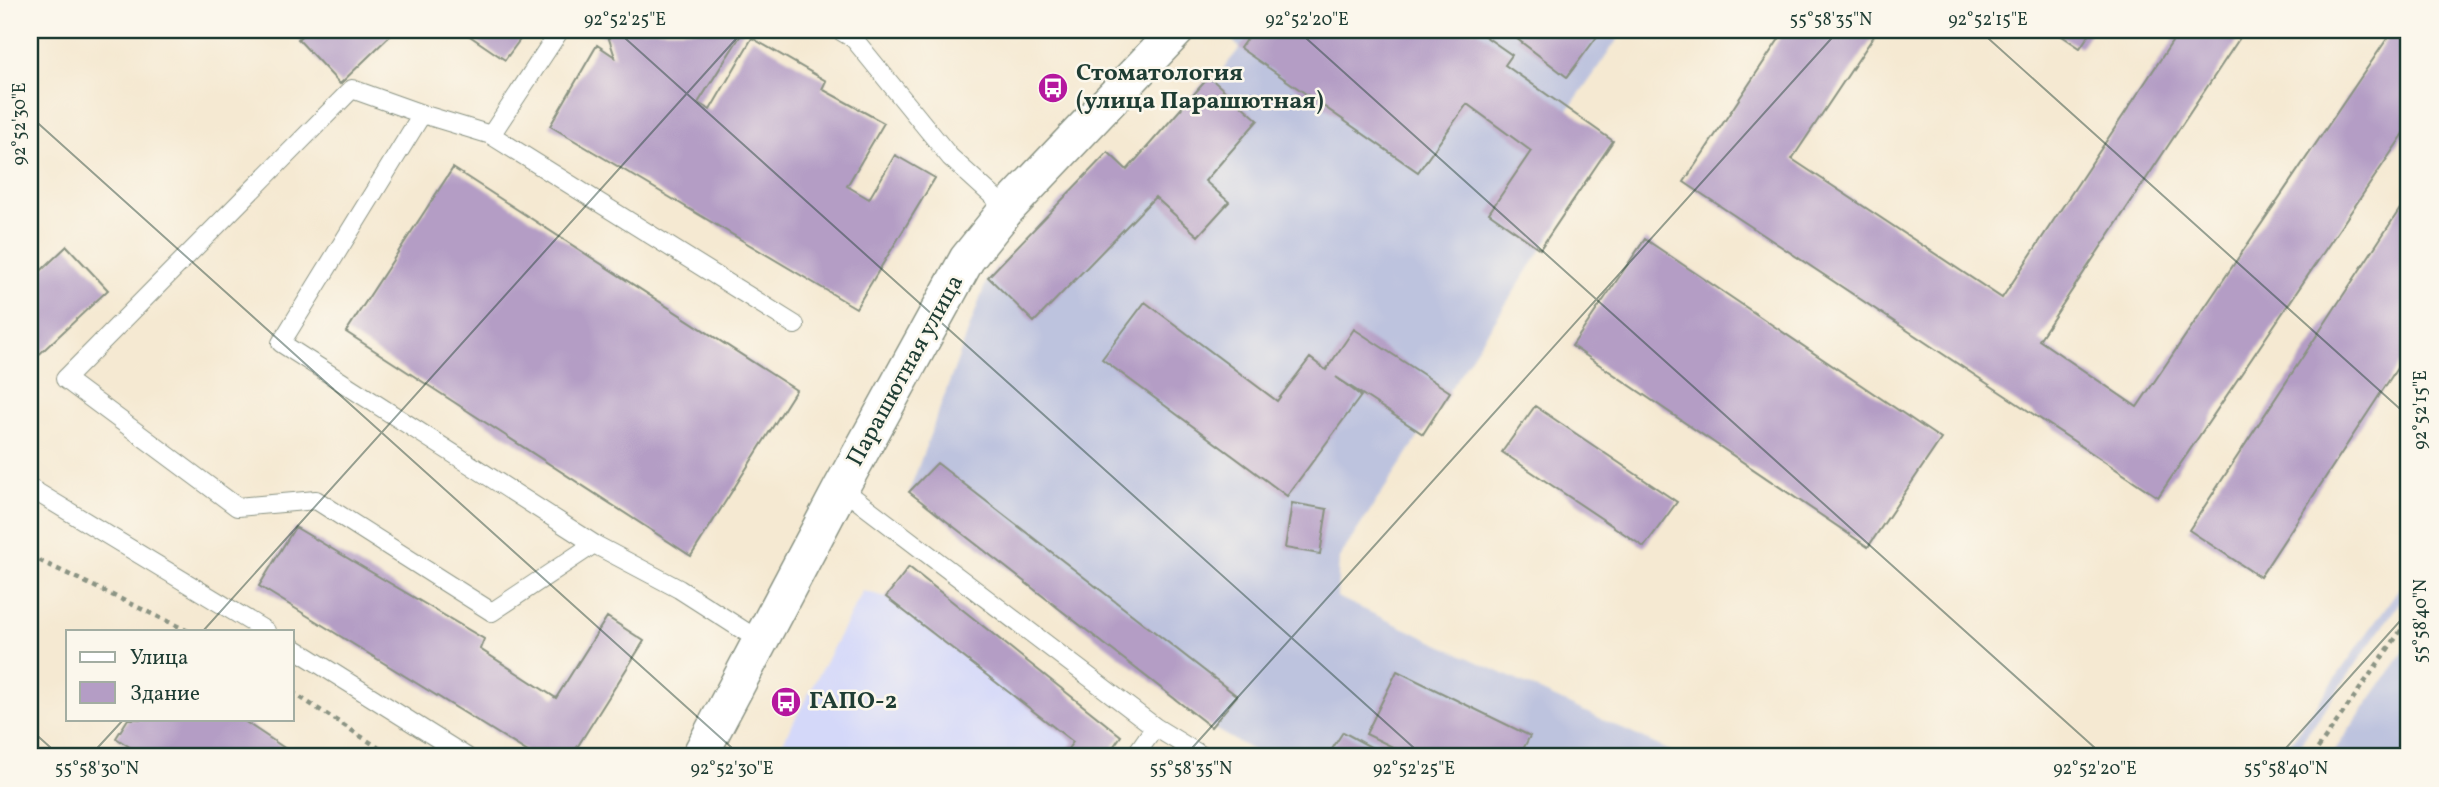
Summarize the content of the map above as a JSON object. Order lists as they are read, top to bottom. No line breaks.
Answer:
{"streets":{"street":["Парашютная улица"]},"places":{"bus stop":["Стоматология (улица Парашютная)","ГАПО-2"]},"legend":["Улица","Здание"],"coordinates":["92°52'25\"E","92°52'20\"E","55°58'35\"N","92°52'15\"E","92°52'30\"E","55°58'40\"N","55°58'30\"N"]}
